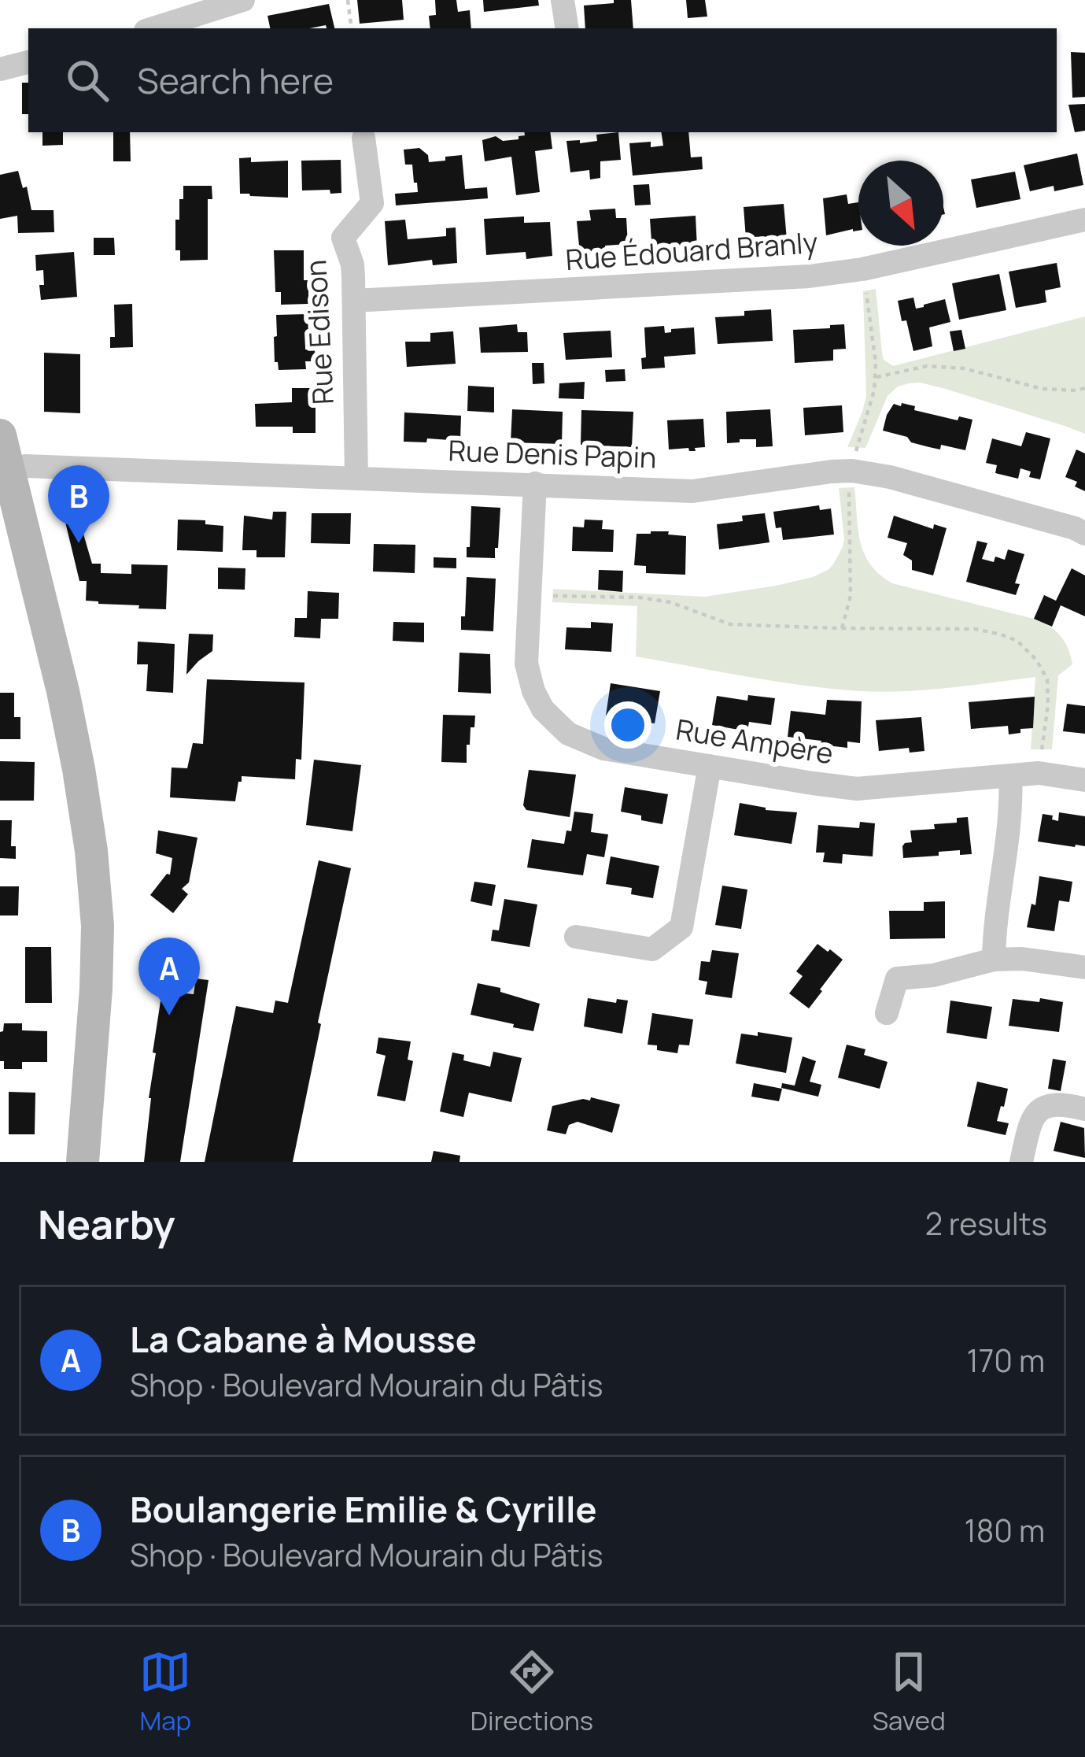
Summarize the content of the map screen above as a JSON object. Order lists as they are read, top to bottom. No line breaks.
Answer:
{"streets":{"street":["Rue Édouard Branly","Rue Edison","Rue Denis Papin","Rue Ampère"]},"crossings":[["Rue Édouard Branly","Rue Edison"],["Rue Edison","Rue Denis Papin"],["Rue Denis Papin","Rue Ampère"]],"north":"bottom right","page":{"search":"Search here","pins":["B","A"],"heading":["Nearby","2 results"],"list":[{"mark":"A","name":"La Cabane à Mousse","note":"Shop · Boulevard Mourain du Pâtis","value":"170 m"},{"mark":"B","name":"Boulangerie Emilie & Cyrille","note":"Shop · Boulevard Mourain du Pâtis","value":"180 m"}],"nav":["Map","Directions","Saved"]}}
